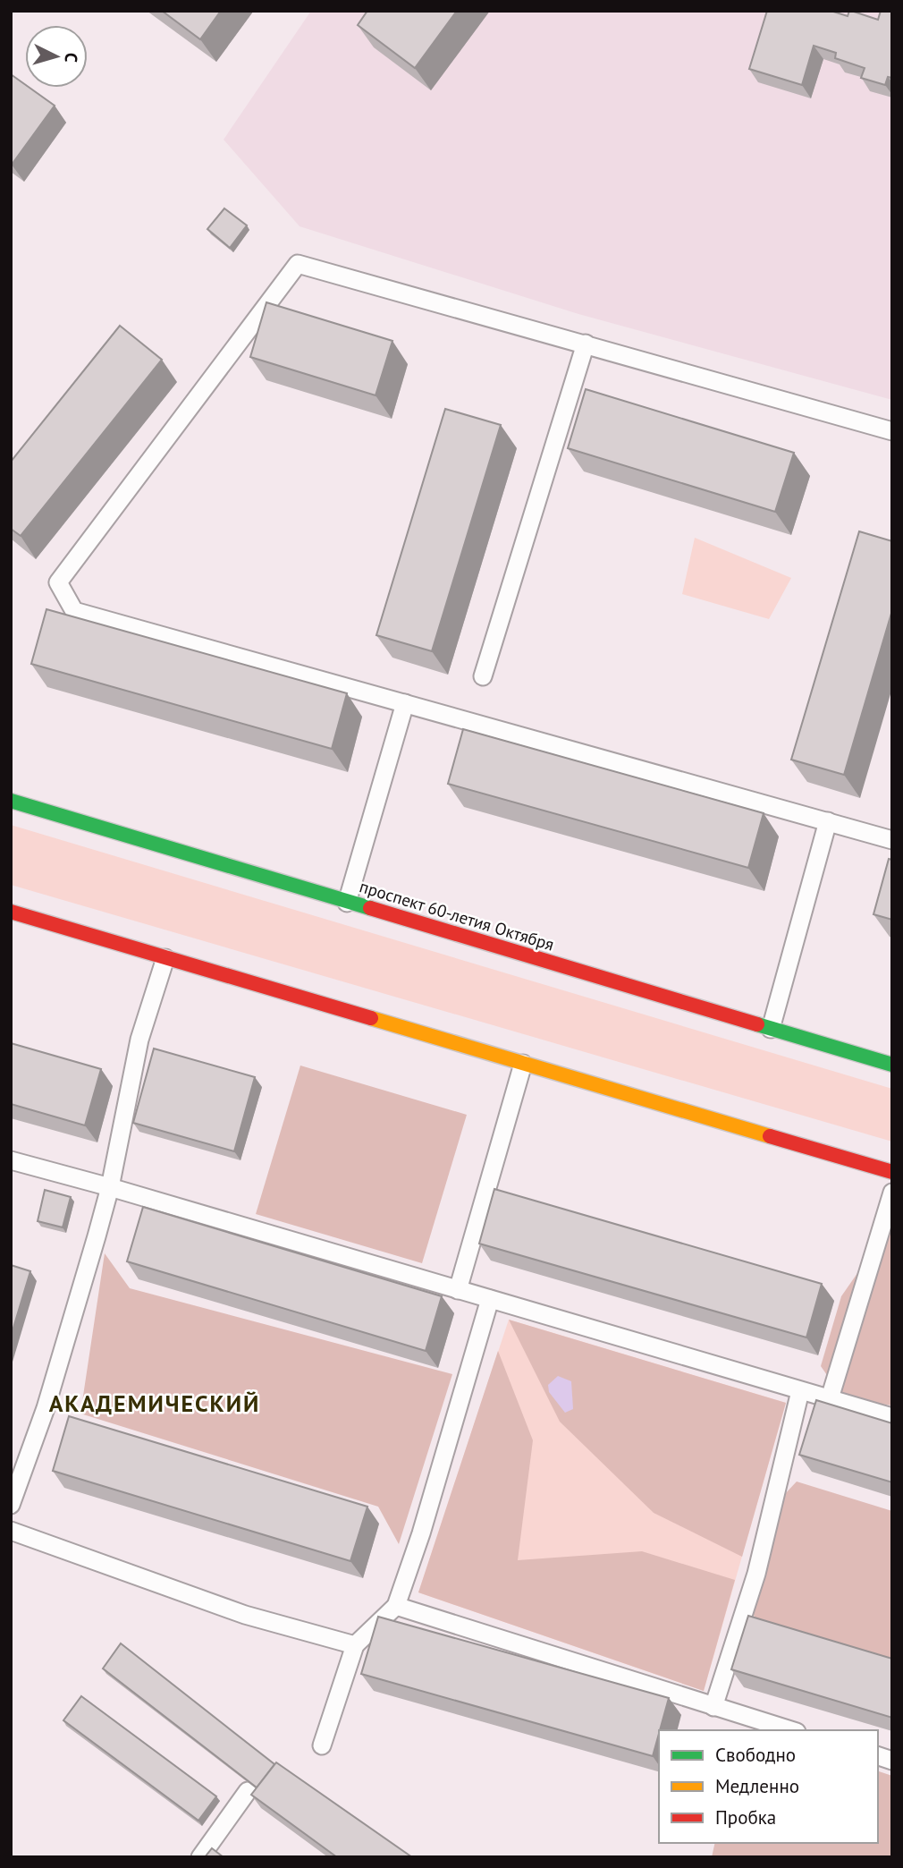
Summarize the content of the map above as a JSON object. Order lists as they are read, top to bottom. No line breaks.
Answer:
{"streets":{"main road":["проспект 60-летия Октября"]},"districts":["АКАДЕМИЧЕСКИЙ"],"legend":["Свободно","Медленно","Пробка"],"north":"right"}
